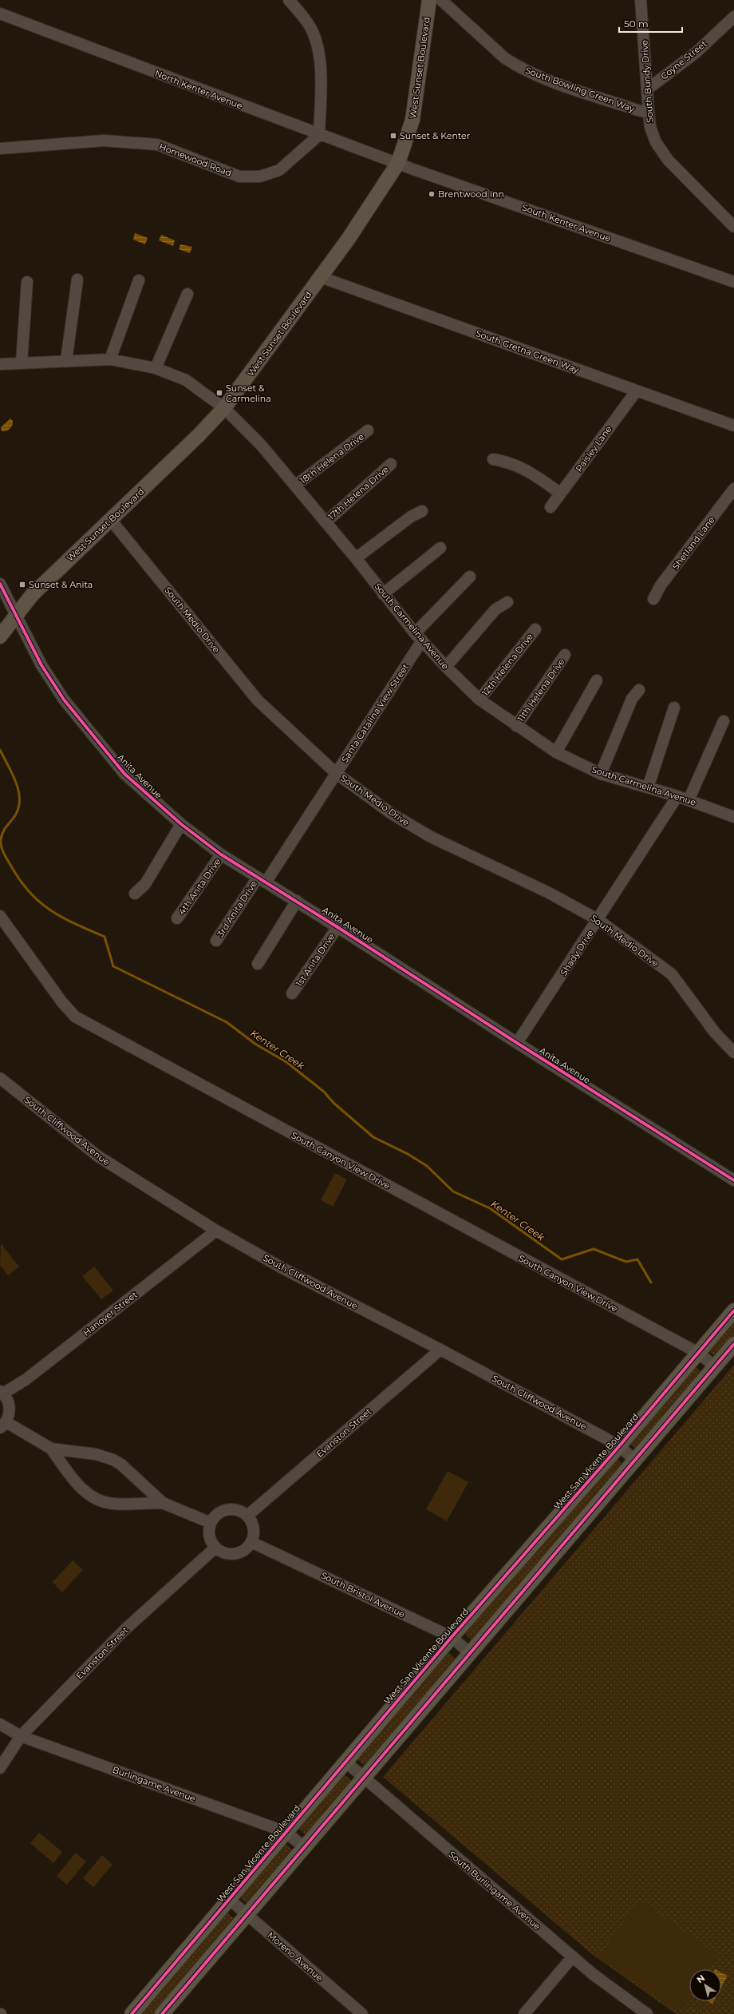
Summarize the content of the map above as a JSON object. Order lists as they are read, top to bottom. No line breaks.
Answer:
{"streets":{"main road":["West Sunset Boulevard","West San Vicente Boulevard"],"street":["Coyne Street","South Bundy Drive","North Kenter Avenue","South Bowling Green Way","Homewood Road","South Kenter Avenue","South Gretna Green Way","Paisley Lane","18th Helena Drive","17th Helena Drive","Shetland Lane","South Medio Drive","South Carmelina Avenue","12th Helena Drive","11th Helena Drive","Santa Catalina View Street","Anita Avenue","4th Anita Drive","3rd Anita Drive","Shady Drive","1st Anita Drive","South Cliffwood Avenue","South Canyon View Drive","Hanover Street","Evanston Street","South Bristol Avenue","Burlingame Avenue","South Burlingame Avenue","Moreno Avenue"]},"crossings":[["Coyne Street","South Bundy Drive"],["West Sunset Boulevard","North Kenter Avenue"],["West Sunset Boulevard","South Kenter Avenue"],["West Sunset Boulevard","South Gretna Green Way"],["West Sunset Boulevard","South Medio Drive"],["West Sunset Boulevard","South Carmelina Avenue"],["West Sunset Boulevard","Anita Avenue"],["South Bundy Drive","South Bowling Green Way"],["North Kenter Avenue","Homewood Road"],["North Kenter Avenue","South Kenter Avenue"],["South Gretna Green Way","Paisley Lane"],["18th Helena Drive","South Carmelina Avenue"],["17th Helena Drive","South Carmelina Avenue"],["South Medio Drive","Santa Catalina View Street"],["South Medio Drive","Shady Drive"],["South Carmelina Avenue","12th Helena Drive"],["South Carmelina Avenue","11th Helena Drive"],["South Carmelina Avenue","Santa Catalina View Street"],["South Carmelina Avenue","Shady Drive"],["Santa Catalina View Street","Anita Avenue"],["Santa Catalina View Street","3rd Anita Drive"],["Anita Avenue","4th Anita Drive"],["Anita Avenue","3rd Anita Drive"],["Anita Avenue","Shady Drive"],["Anita Avenue","1st Anita Drive"],["South Cliffwood Avenue","Hanover Street"],["South Cliffwood Avenue","Evanston Street"],["South Cliffwood Avenue","West San Vicente Boulevard"],["South Canyon View Drive","West San Vicente Boulevard"],["Evanston Street","South Bristol Avenue"],["Evanston Street","Burlingame Avenue"],["West San Vicente Boulevard","South Bristol Avenue"],["West San Vicente Boulevard","Burlingame Avenue"],["West San Vicente Boulevard","South Burlingame Avenue"],["West San Vicente Boulevard","Moreno Avenue"]],"water":["Kenter Creek"],"places":{"transit":["Sunset & Kenter","Sunset & Carmelina","Sunset & Anita"],"other":["Brentwood Inn"]},"scale_bar":"50 m","north":"top left"}
